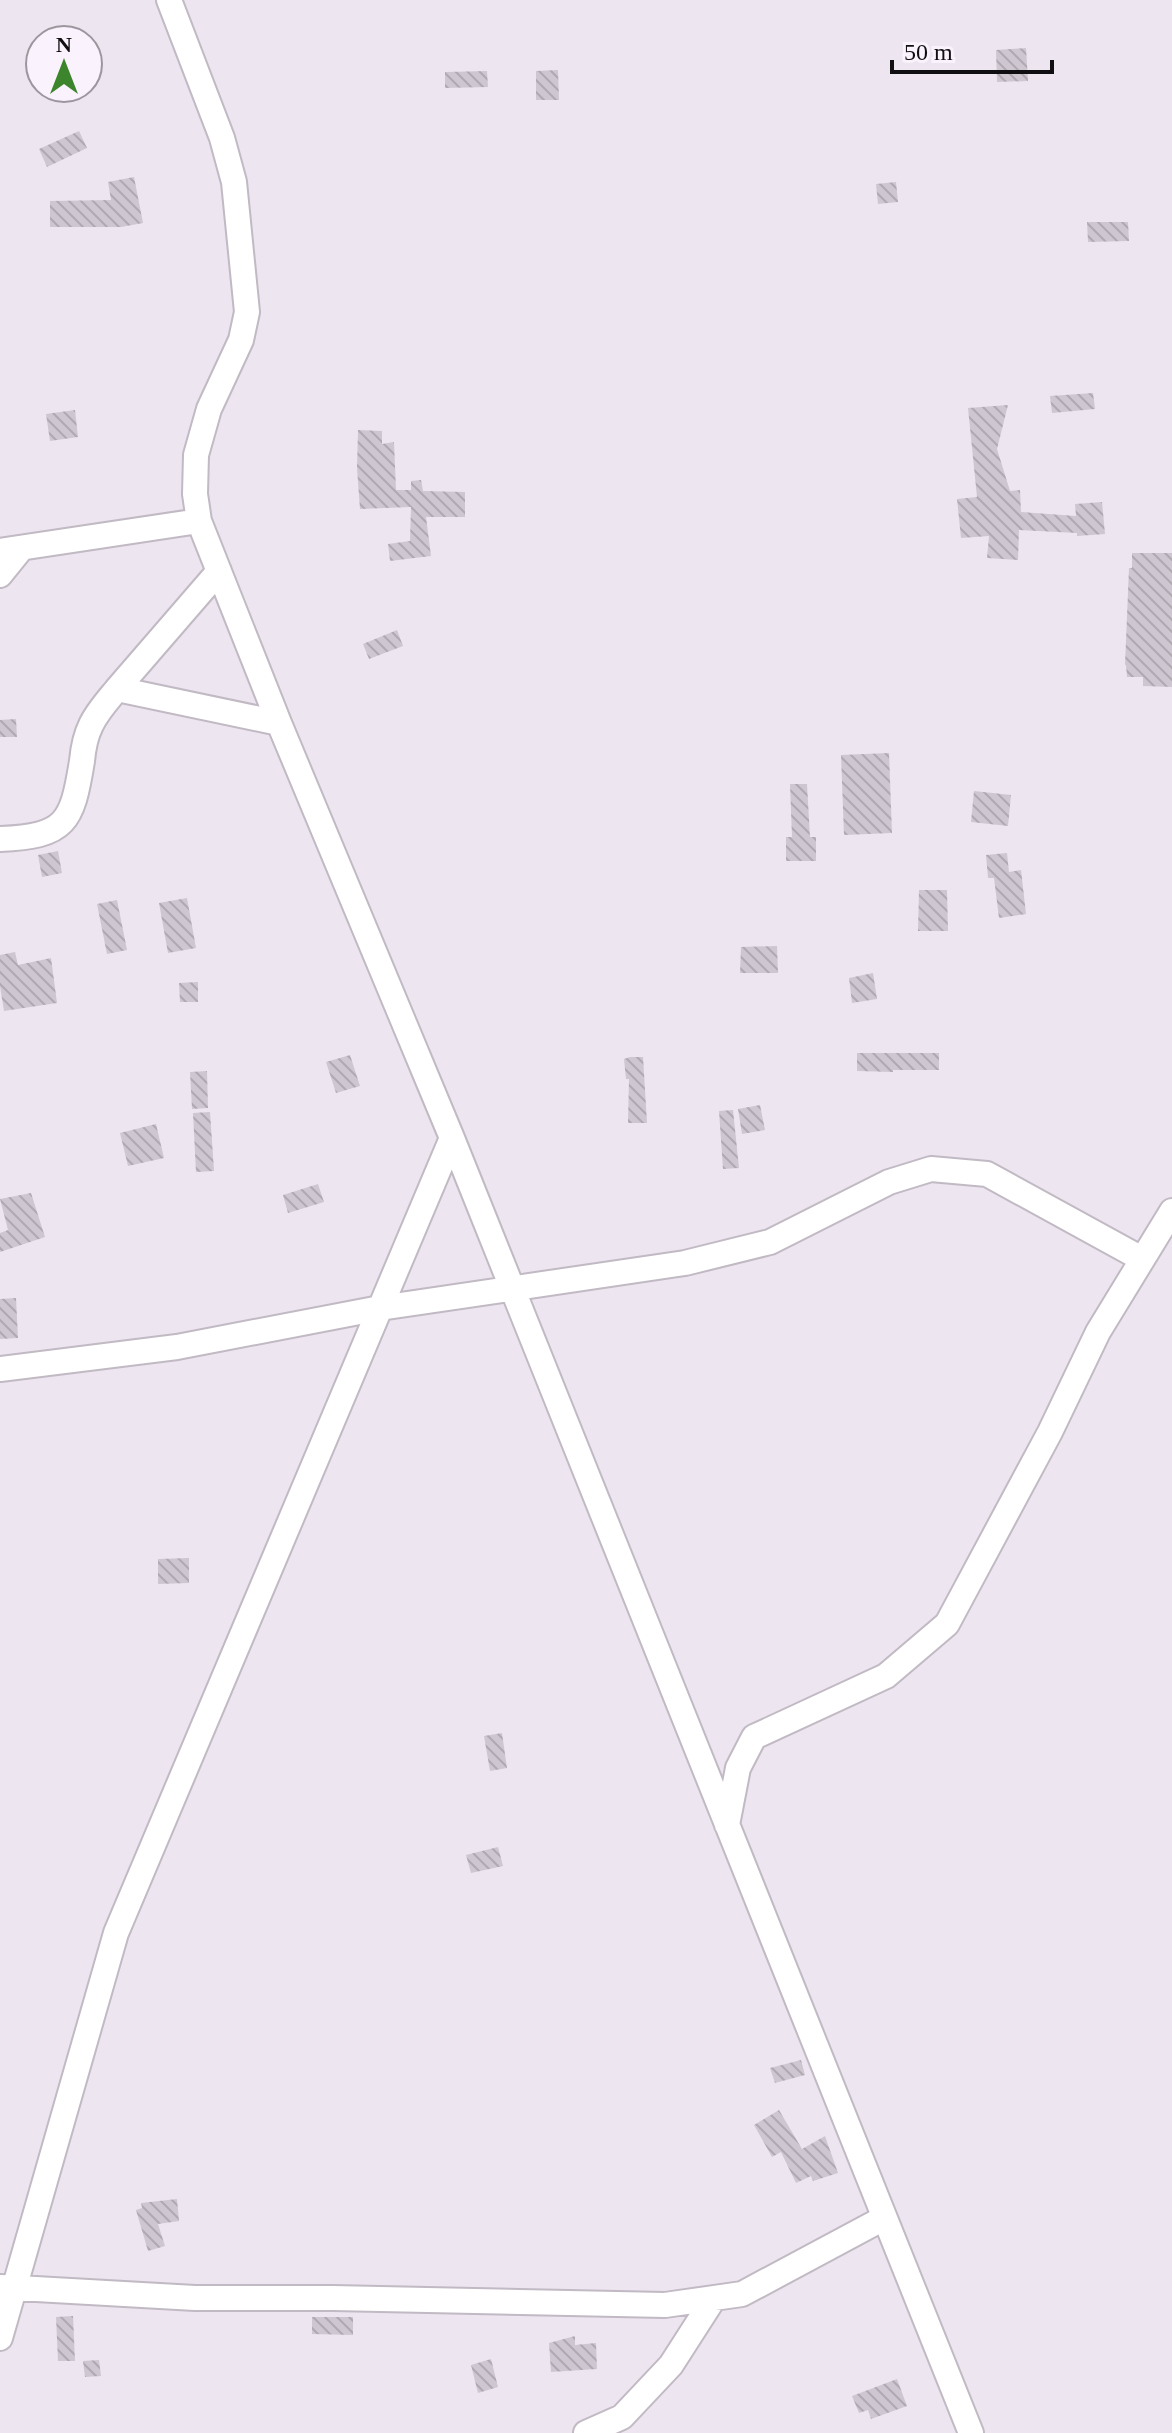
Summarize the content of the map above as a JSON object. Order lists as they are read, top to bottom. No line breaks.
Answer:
{"scale_bar":"50 m","north":"top"}
